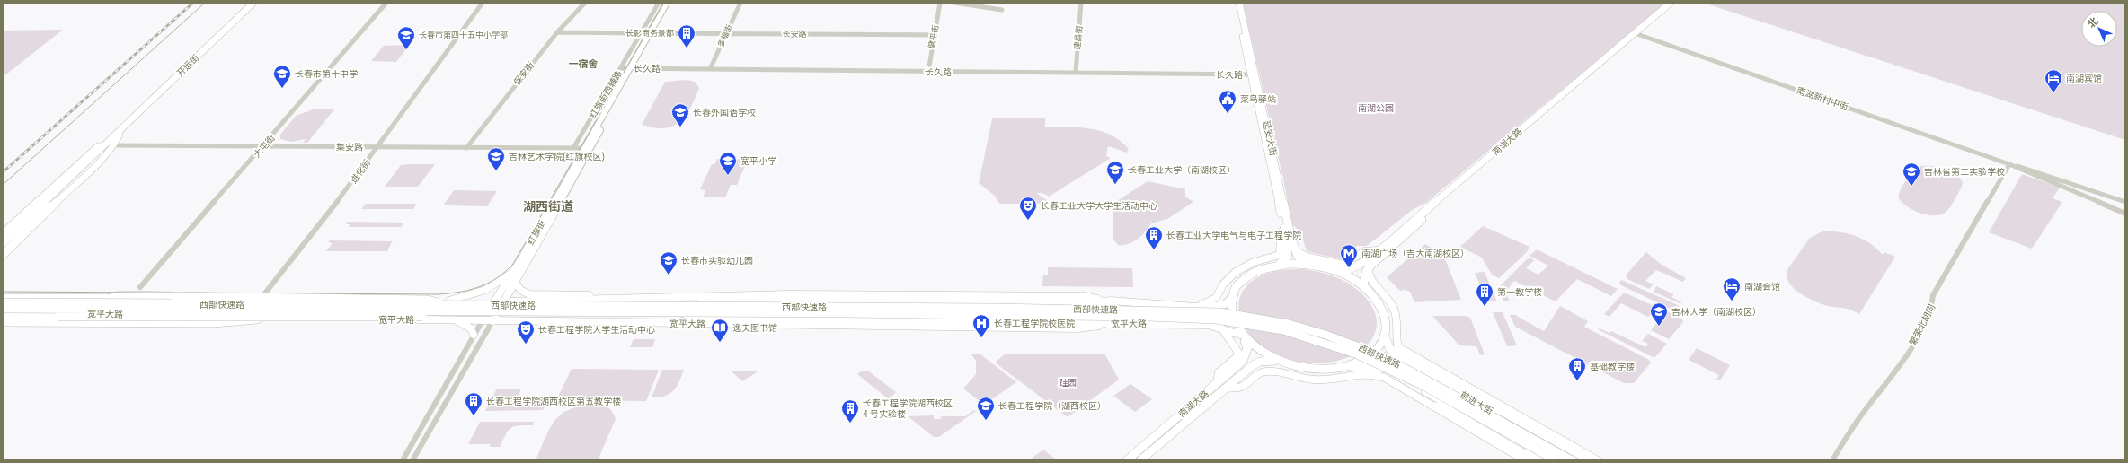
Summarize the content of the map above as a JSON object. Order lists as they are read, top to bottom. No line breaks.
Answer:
{"streets":{"main road":["开运街","延安大街","南湖大路","红旗街","西部快速路","宽平大路","前进大街"],"street":["长安路","多福街","健平街","建昌街","长久路","保安街","红旗街西辅路","南湖新村中街","大屯街","集安路","进化街","繁荣北胡同"]},"crossings":[["长安路","多福街"],["长安路","健平街"],["长安路","保安街"],["长安路","红旗街西辅路"],["长安路","红旗街"],["多福街","长久路"],["健平街","长久路"],["建昌街","长久路"],["开运街","集安路"],["长久路","红旗街西辅路"],["长久路","延安大街"],["长久路","红旗街"],["保安街","集安路"],["红旗街西辅路","集安路"],["南湖新村中街","南湖大路"],["南湖新村中街","繁荣北胡同"],["南湖大路","宽平大路"],["南湖大路","前进大街"],["大屯街","集安路"],["集安路","进化街"],["集安路","红旗街"],["进化街","宽平大路"],["红旗街","宽平大路"],["西部快速路","宽平大路"]],"districts":["一宿舍","湖西街道"],"parks":["南湖公园","跬园"],"places":{"building":["长影商务景都","长春工业大学电气与电子工程学院","第一教学楼","基础教学楼","长春工程学院湖西校区第五教学楼","长春工程学院湖西校区 4 号实验楼"],"school or university":["长春市第四十五中小学部","长春市第十中学","长春外国语学校","吉林艺术学院(红旗校区)","宽平小学","长春工业大学（南湖校区）","吉林省第二实验学校","长春市实验幼儿园","吉林大学（南湖校区）","长春工程学院（湖西校区）"],"hotel":["南湖宾馆","南湖会馆"],"public building":["菜鸟驿站"],"theatre":["长春工业大学大学生活动中心","长春工程学院大学生活动中心"],"metro station":["南湖广场（吉大南湖校区）"],"hospital":["长春工程学院校医院"],"library":["逸夫图书馆"]},"north":"top left"}
